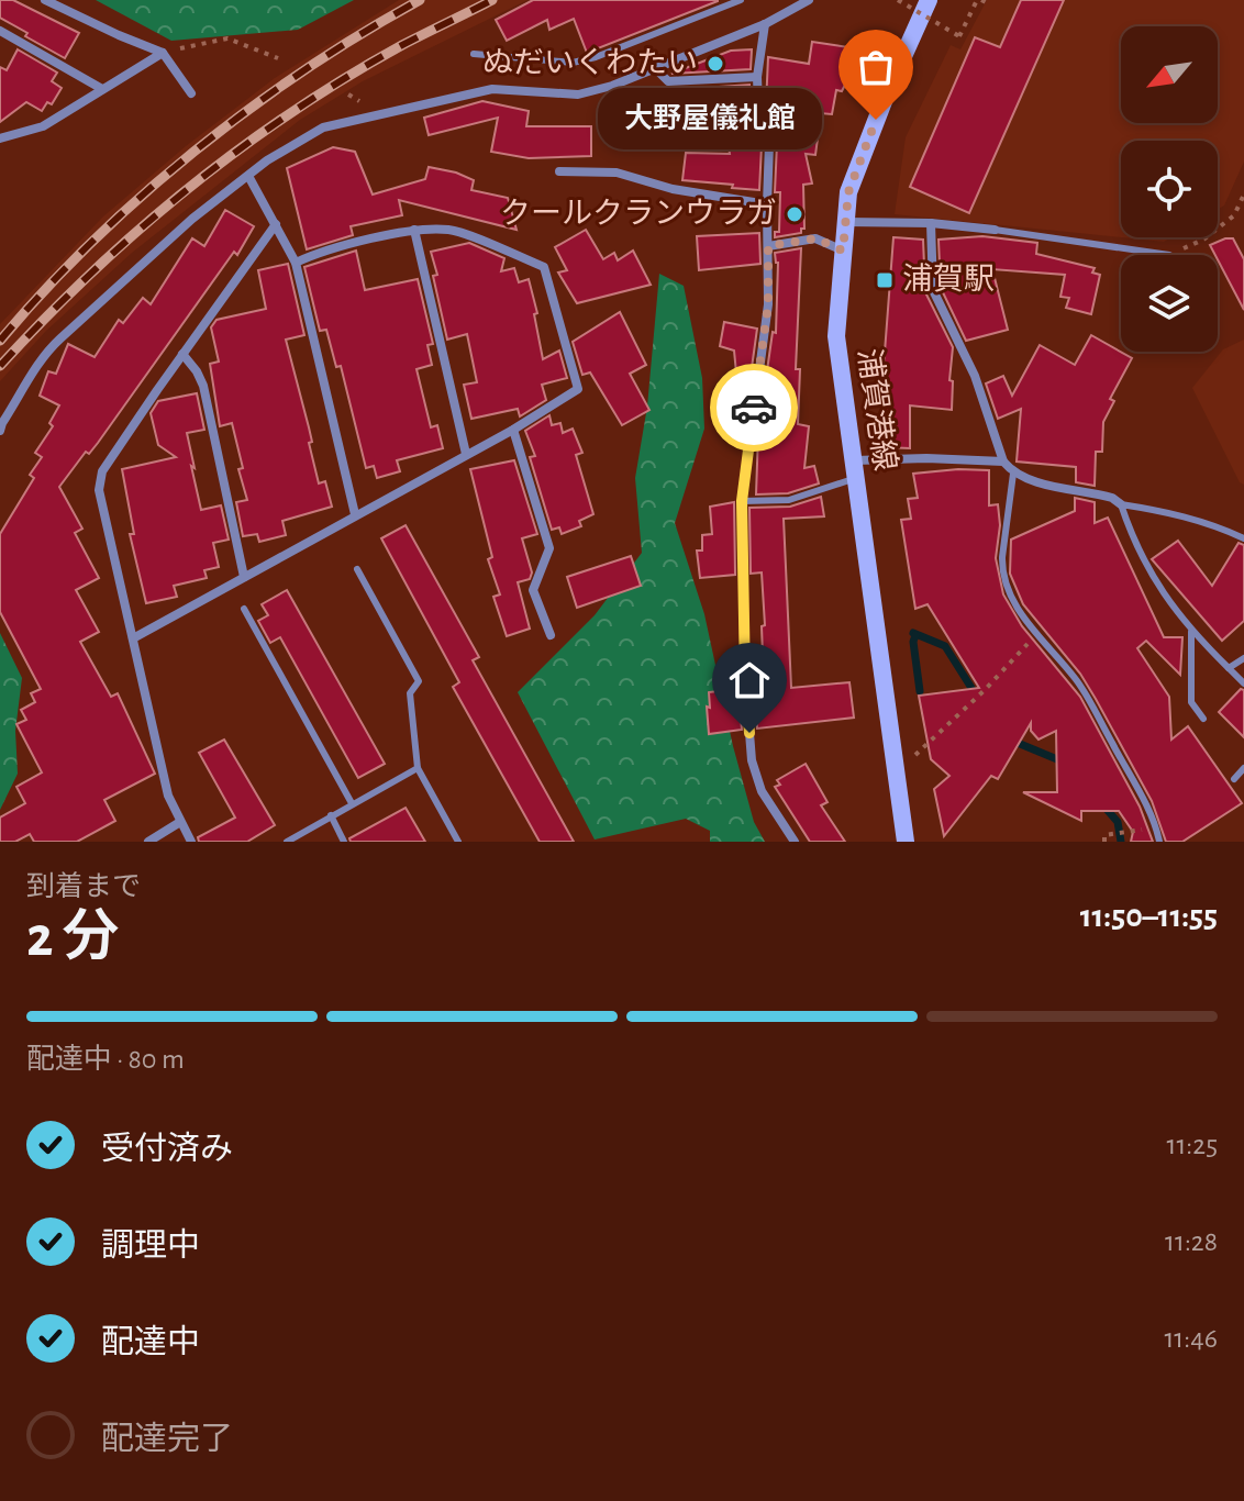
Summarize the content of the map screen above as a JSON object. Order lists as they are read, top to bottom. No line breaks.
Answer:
{"streets":{"main road":["浦賀港線"]},"places":{"other":["ぬだいくわたい","大野屋儀礼館","クールクランウラガ"],"transit":["浦賀駅"]},"north":"bottom left","page":{"bubble":"大野屋儀礼館","heading":["2 分","到着まで","11:50–11:55"],"bar":"配達中 · 80 m","list":[["受付済み","11:25"],["調理中","11:28"],["配達中","11:46"],"配達完了"]}}
